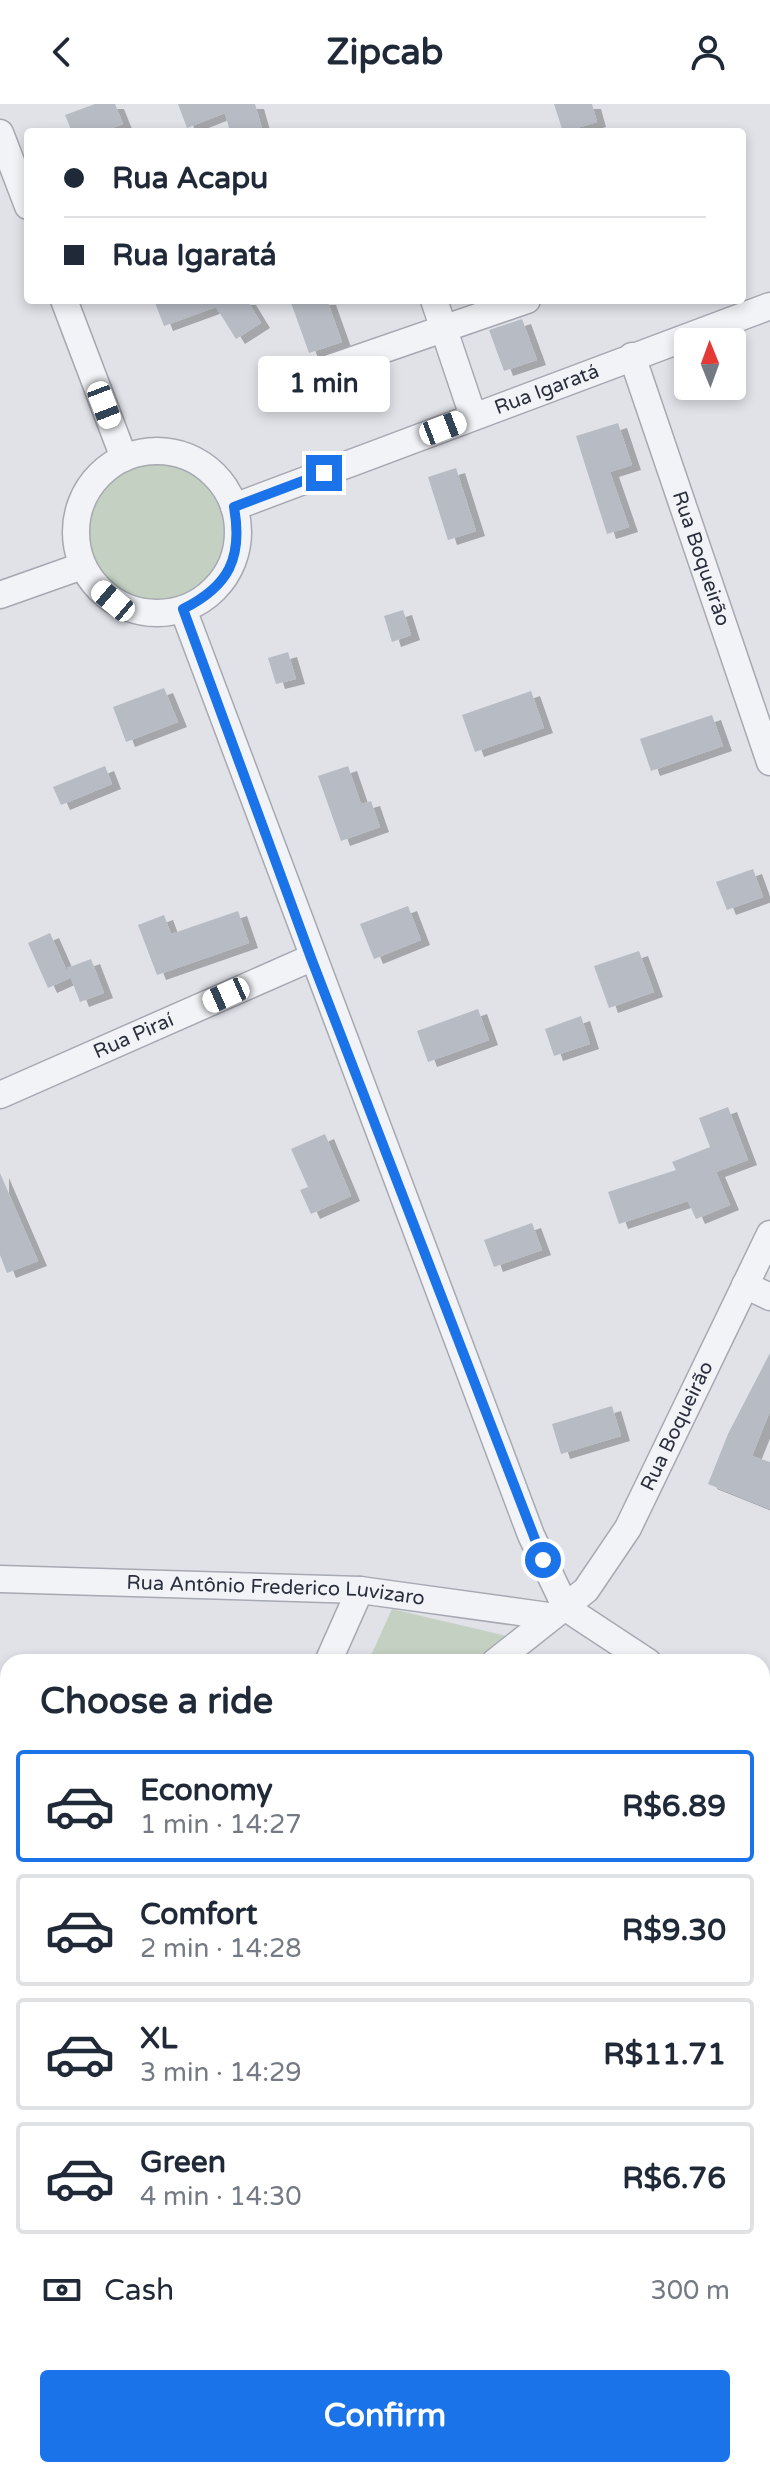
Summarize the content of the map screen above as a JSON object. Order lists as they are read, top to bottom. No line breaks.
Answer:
{"streets":{"street":["Rua Igaratá","Rua Boqueirão","Rua Piraí","Rua Antônio Frederico Luvizaro"]},"crossings":[["Rua Igaratá","Rua Boqueirão"],["Rua Boqueirão","Rua Antônio Frederico Luvizaro"]],"north":"top","page":{"header":"Zipcab","banner":["Rua Acapu","Rua Igaratá"],"bubble":"1 min","heading":"Choose a ride","list":[{"name":"Economy","note":"1 min · 14:27","value":"R$6.89"},{"name":"Comfort","note":"2 min · 14:28","value":"R$9.30"},{"name":"XL","note":"3 min · 14:29","value":"R$11.71"},{"name":"Green","note":"4 min · 14:30","value":"R$6.76"}],"pay":["Cash","300 m"],"buttons":"Confirm"}}
